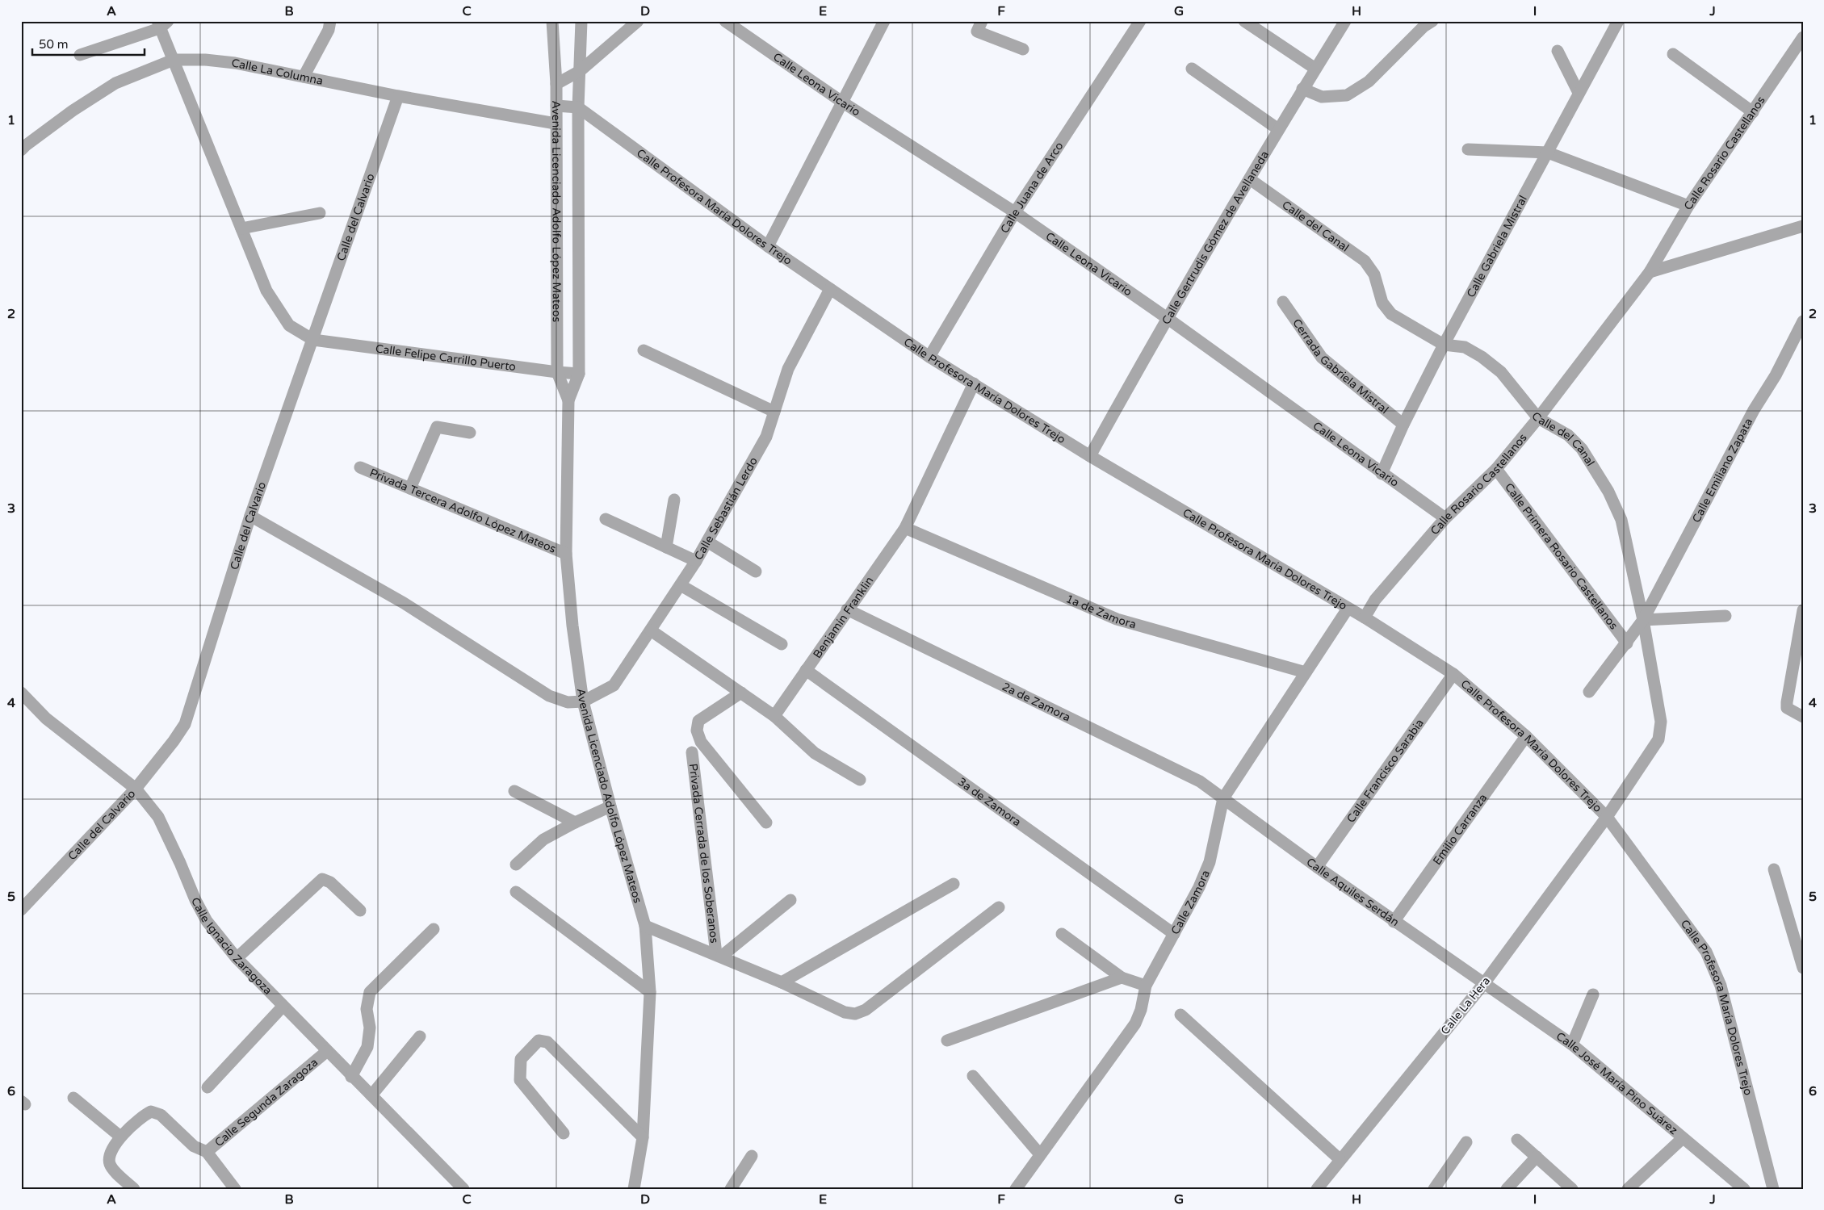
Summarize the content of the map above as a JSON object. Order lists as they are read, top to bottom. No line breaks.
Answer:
{"streets":{"street":["Calle La Columna","Calle Leona Vicario","Calle Rosario Castellanos","Calle Juana de Arco","Calle Profesora María Dolores Trejo","Avenida Licenciado Adolfo López Mateos","Calle del Calvario","Calle del Canal","Calle Gertrudis Gómez de Avellaneda","Calle Gabriela Mistral","Calle Felipe Carrillo Puerto","Cerrada Gabriela Mistral","Calle Emiliano Zapata","Calle Sebastián Lerdo","Privada Tercera Adolfo López Mateos","Calle Primera Rosario Castellanos","1a de Zamora","Benjamín Franklin","2a de Zamora","Calle Francisco Sarabia","3a de Zamora","Emilio Carranza","Privada Cerrada de los Soberanos","Calle Aquiles Serdán","Calle Zamora","Calle Ignacio Zaragoza","Calle La Hera","Calle José María Pino Suárez","Calle Segunda Zaragoza"]},"crossings":[["Calle La Columna","Avenida Licenciado Adolfo López Mateos"],["Calle La Columna","Calle del Calvario"],["Calle Leona Vicario","Calle Rosario Castellanos"],["Calle Leona Vicario","Calle Juana de Arco"],["Calle Leona Vicario","Calle Gertrudis Gómez de Avellaneda"],["Calle Leona Vicario","Calle Gabriela Mistral"],["Calle Rosario Castellanos","Calle Profesora María Dolores Trejo"],["Calle Rosario Castellanos","Calle del Canal"],["Calle Rosario Castellanos","Calle Primera Rosario Castellanos"],["Calle Juana de Arco","Calle Profesora María Dolores Trejo"],["Calle Profesora María Dolores Trejo","Avenida Licenciado Adolfo López Mateos"],["Calle Profesora María Dolores Trejo","Calle del Canal"],["Calle Profesora María Dolores Trejo","Calle Gertrudis Gómez de Avellaneda"],["Calle Profesora María Dolores Trejo","Calle Sebastián Lerdo"],["Calle Profesora María Dolores Trejo","Benjamín Franklin"],["Calle Profesora María Dolores Trejo","Calle Francisco Sarabia"],["Calle Profesora María Dolores Trejo","Emilio Carranza"],["Calle Profesora María Dolores Trejo","Calle Zamora"],["Calle Profesora María Dolores Trejo","Calle La Hera"],["Avenida Licenciado Adolfo López Mateos","Calle Felipe Carrillo Puerto"],["Avenida Licenciado Adolfo López Mateos","Calle Sebastián Lerdo"],["Avenida Licenciado Adolfo López Mateos","Privada Tercera Adolfo López Mateos"],["Avenida Licenciado Adolfo López Mateos","Privada Cerrada de los Soberanos"],["Calle del Calvario","Calle Felipe Carrillo Puerto"],["Calle del Calvario","Calle Ignacio Zaragoza"],["Calle del Canal","Calle Gertrudis Gómez de Avellaneda"],["Calle del Canal","Calle Gabriela Mistral"],["Calle del Canal","Calle Emiliano Zapata"],["Calle del Canal","Calle La Hera"],["Calle Gabriela Mistral","Cerrada Gabriela Mistral"],["Calle Emiliano Zapata","Calle Primera Rosario Castellanos"],["1a de Zamora","Benjamín Franklin"],["1a de Zamora","Calle Zamora"],["Benjamín Franklin","2a de Zamora"],["Benjamín Franklin","3a de Zamora"],["2a de Zamora","Calle Aquiles Serdán"],["2a de Zamora","Calle Zamora"],["Calle Francisco Sarabia","Calle Aquiles Serdán"],["3a de Zamora","Calle Zamora"],["Emilio Carranza","Calle Aquiles Serdán"],["Calle Aquiles Serdán","Calle Zamora"],["Calle Aquiles Serdán","Calle La Hera"],["Calle Aquiles Serdán","Calle José María Pino Suárez"],["Calle Ignacio Zaragoza","Calle Segunda Zaragoza"],["Calle La Hera","Calle José María Pino Suárez"]],"scale_bar":"50 m","grid":{"columns":["A","B","C","D","E","F","G","H","I","J"],"rows":["1","2","3","4","5","6"]}}
